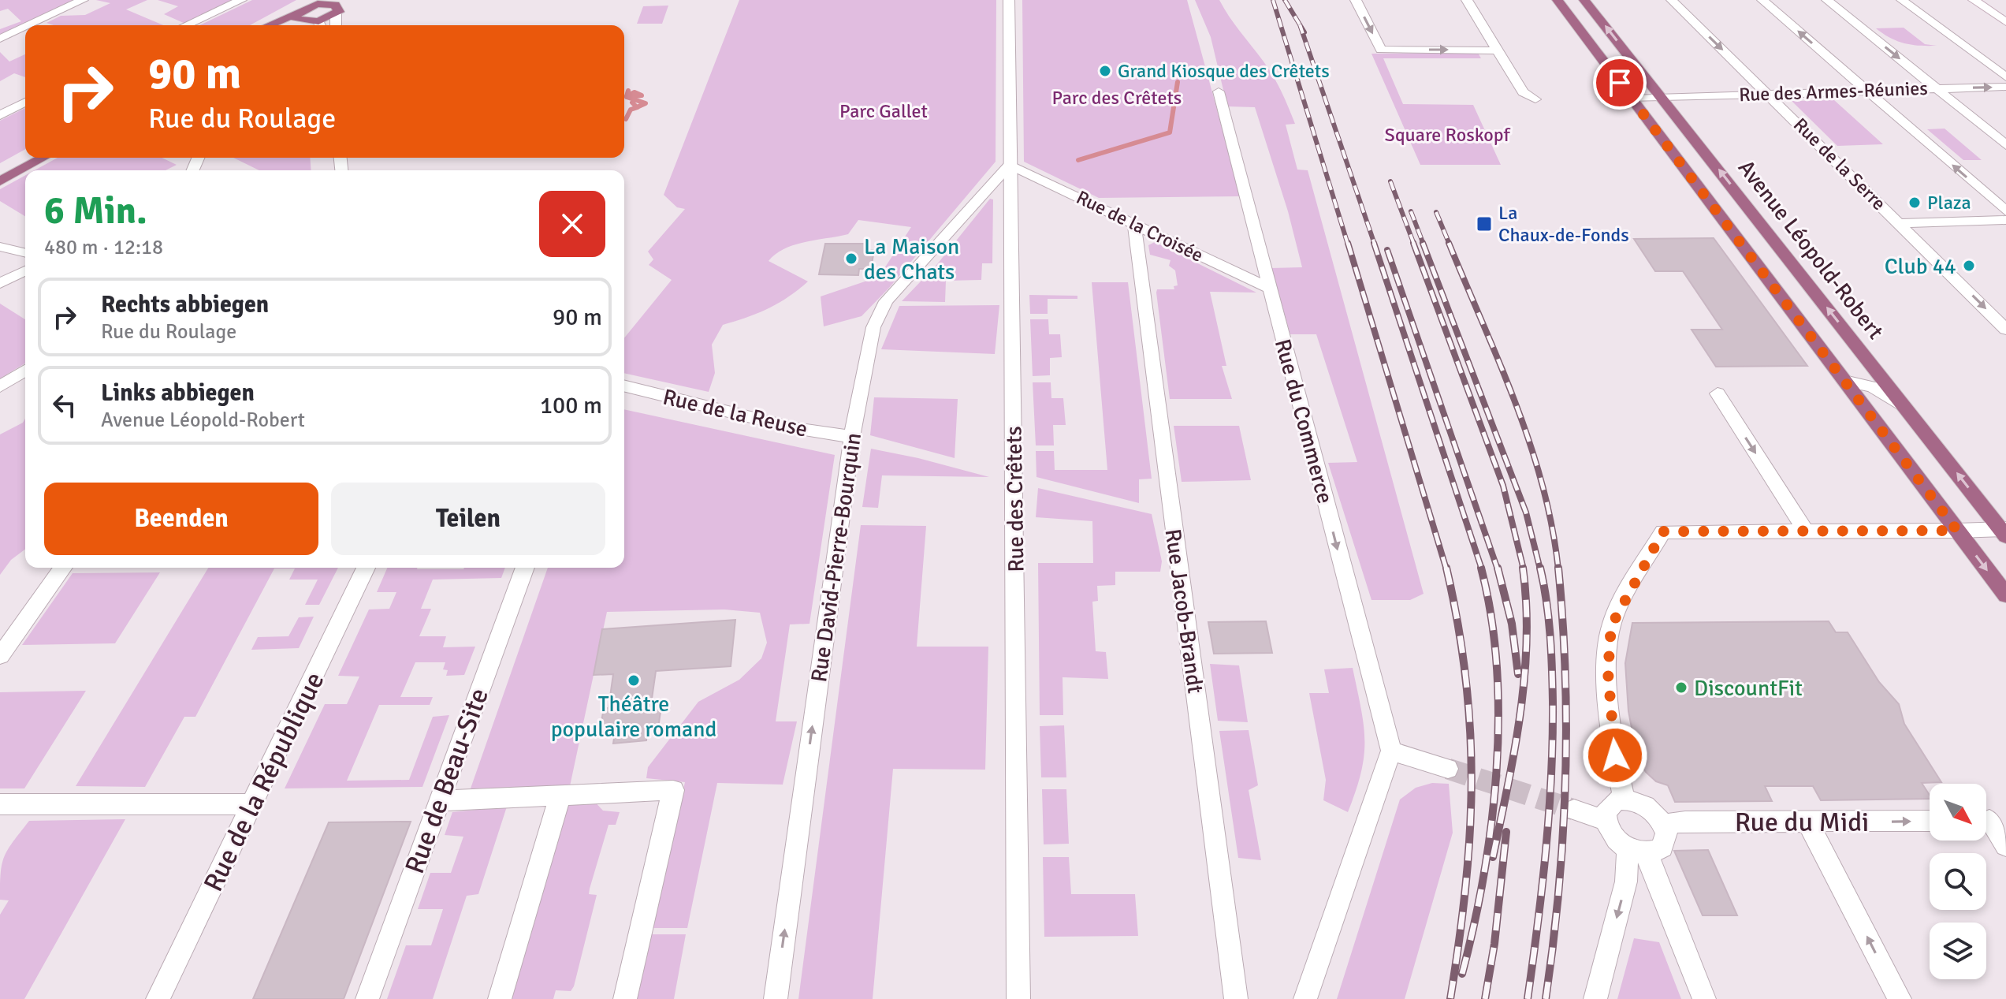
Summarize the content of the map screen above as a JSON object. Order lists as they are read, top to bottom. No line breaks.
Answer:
{"streets":{"main road":["Avenue Léopold-Robert"],"street":["Rue des Armes-Réunies","Rue de la Serre","Rue de la Croisée","Rue de la Reuse","Rue du Commerce","Rue des Crêtets","Rue David-Pierre-Bourquin","Rue Jacob-Brandt","Rue de Beau-Site","Rue de la République","Rue du Midi"]},"crossings":[["Rue des Armes-Réunies","Rue de la Serre"],["Rue des Armes-Réunies","Avenue Léopold-Robert"],["Rue de la Croisée","Rue du Commerce"],["Rue de la Croisée","Rue des Crêtets"],["Rue de la Croisée","Rue David-Pierre-Bourquin"],["Rue de la Croisée","Rue Jacob-Brandt"],["Avenue Léopold-Robert","Rue du Midi"],["Rue de la Reuse","Rue David-Pierre-Bourquin"],["Rue des Crêtets","Rue David-Pierre-Bourquin"]],"one_way":["Rue du Commerce","Rue David-Pierre-Bourquin","Rue du Midi"],"parks":["Parc des Crêtets","Parc Gallet","Square Roskopf"],"places":{"other":["Grand Kiosque des Crêtets","Plaza","La Maison des Chats","Club 44","Théâtre populaire romand","DiscountFit"],"transit":["La Chaux-de-Fonds"]},"north":"bottom right","page":{"turn":["90 m","Rue du Roulage"],"heading":["6 Min.","480 m · 12:18"],"list":[{"name":"Rechts abbiegen","note":"Rue du Roulage","value":"90 m"},{"name":"Links abbiegen","note":"Avenue Léopold-Robert","value":"100 m"}],"buttons":["Beenden","Teilen"]}}
